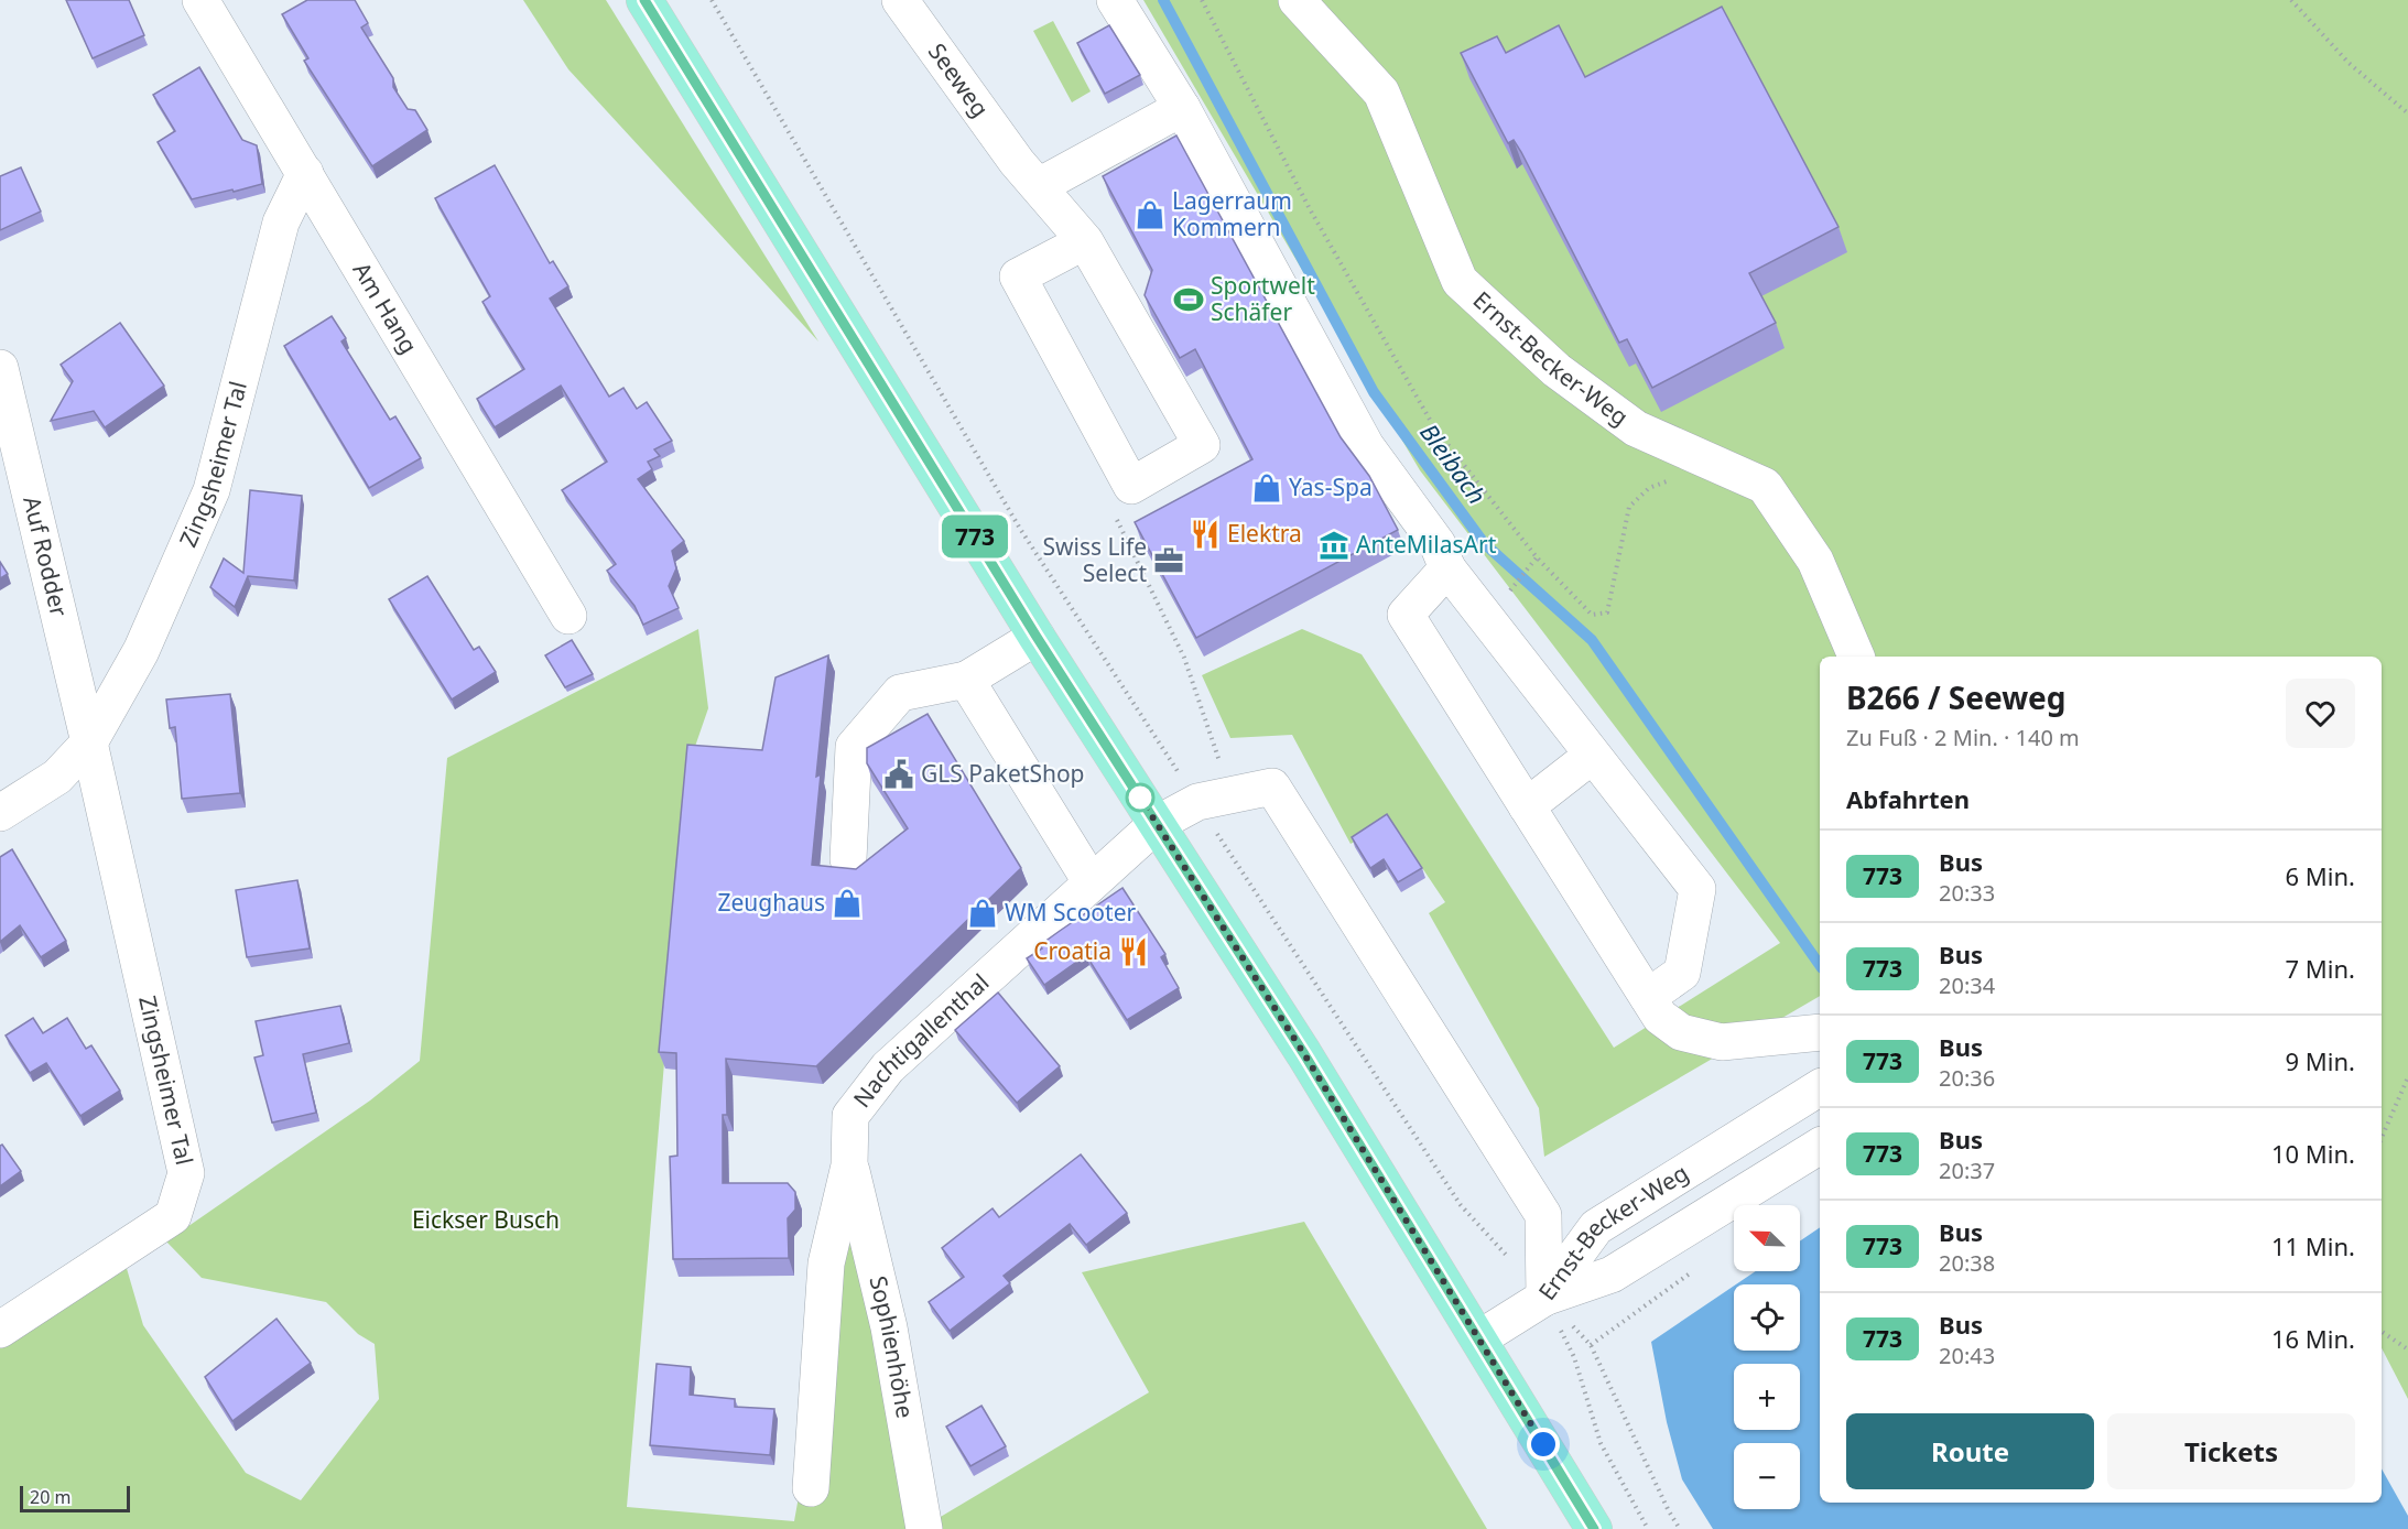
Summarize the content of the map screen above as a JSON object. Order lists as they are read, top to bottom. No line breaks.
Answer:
{"streets":{"street":["Seeweg","Am Hang","Ernst-Becker-Weg","Zingsheimer Tal","Auf Rodder","Nachtigallenthal","Sophienhöhe"]},"crossings":[["Am Hang","Zingsheimer Tal"],["Ernst-Becker-Weg","Nachtigallenthal"],["Zingsheimer Tal","Auf Rodder"],["Nachtigallenthal","Sophienhöhe"]],"water":["Bleibach"],"parks":["Eickser Busch"],"places":{"shop":["Lagerraum Kommern","Yas-Spa","Zeughaus","WM Scooter"],"sports":["Sportwelt Schäfer"],"restaurant":["Elektra","Croatia"],"museum":["AnteMilasArt"],"office":["Swiss Life Select"],"public building":["GLS PaketShop"]},"lines":["bus line 773"],"scale_bar":"20 m","north":"top left","page":{"on_map":"773","heading":[["B266 / Seeweg","Zu Fuß · 2 Min. · 140 m"],"Abfahrten"],"list":[{"mark":"773","name":"Bus","note":"20:33","value":"6 Min."},{"mark":"773","name":"Bus","note":"20:34","value":"7 Min."},{"mark":"773","name":"Bus","note":"20:36","value":"9 Min."},{"mark":"773","name":"Bus","note":"20:37","value":"10 Min."},{"mark":"773","name":"Bus","note":"20:38","value":"11 Min."},{"mark":"773","name":"Bus","note":"20:43","value":"16 Min."}],"map_buttons":["+","−"],"buttons":["Route","Tickets"],"scale":"20 m"}}
